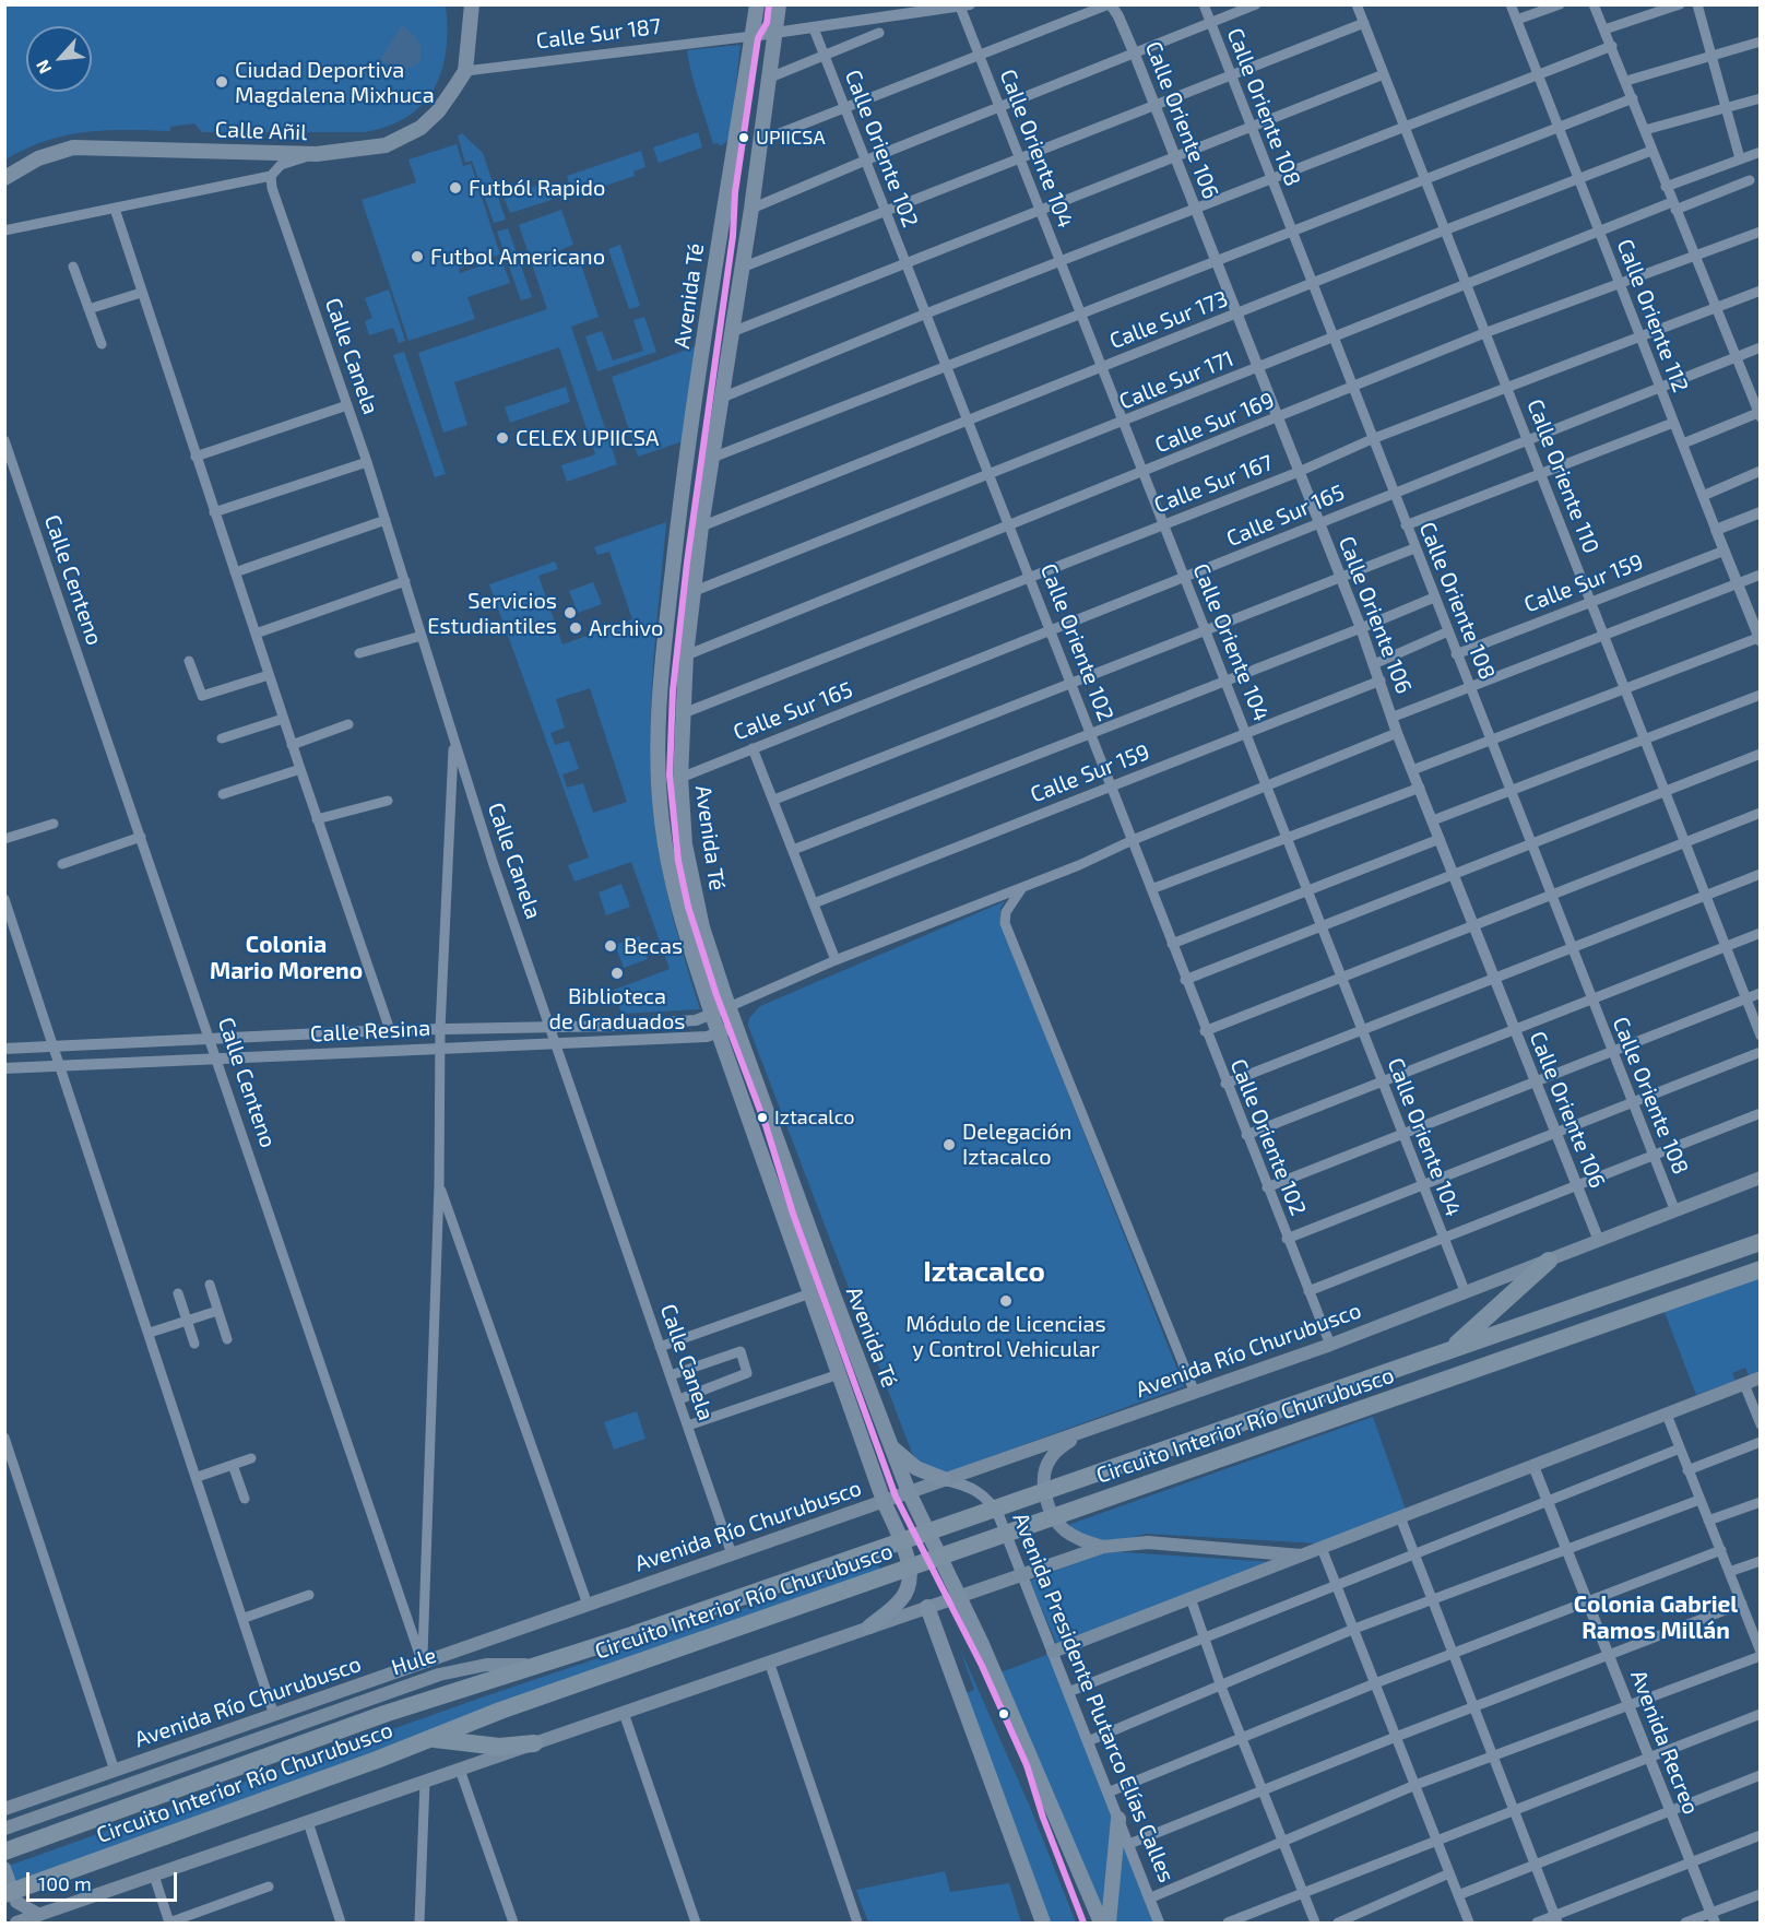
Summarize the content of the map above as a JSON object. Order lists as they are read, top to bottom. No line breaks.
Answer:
{"streets":{"highway":["Circuito Interior Río Churubusco"],"main road":["Calle Añil","Avenida Té","Avenida Río Churubusco","Hule"],"street":["Calle Sur 187","Calle Oriente 108","Calle Oriente 106","Calle Oriente 102","Calle Oriente 104","Calle Oriente 112","Calle Sur 173","Calle Canela","Calle Sur 171","Calle Sur 169","Calle Oriente 110","Calle Sur 167","Calle Sur 165","Calle Centeno","Calle Sur 159","Calle Resina","Avenida Presidente Plutarco Elías Calles","Avenida Recreo"]},"crossings":[["Calle Sur 187","Calle Oriente 102"],["Calle Sur 187","Calle Oriente 104"],["Calle Sur 187","Avenida Té"],["Calle Oriente 108","Calle Sur 173"],["Calle Oriente 108","Calle Sur 171"],["Calle Oriente 108","Calle Sur 169"],["Calle Oriente 108","Calle Sur 167"],["Calle Oriente 108","Calle Sur 165"],["Calle Oriente 108","Calle Sur 159"],["Calle Oriente 108","Avenida Río Churubusco"],["Calle Oriente 106","Calle Sur 173"],["Calle Oriente 106","Calle Sur 171"],["Calle Oriente 106","Calle Sur 169"],["Calle Oriente 106","Calle Sur 167"],["Calle Oriente 106","Calle Sur 165"],["Calle Oriente 106","Calle Sur 159"],["Calle Oriente 106","Avenida Río Churubusco"],["Calle Añil","Calle Canela"],["Calle Oriente 102","Calle Sur 173"],["Calle Oriente 102","Calle Sur 171"],["Calle Oriente 102","Calle Sur 169"],["Calle Oriente 102","Calle Sur 167"],["Calle Oriente 102","Calle Sur 165"],["Calle Oriente 102","Calle Sur 159"],["Calle Oriente 102","Avenida Río Churubusco"],["Calle Oriente 104","Calle Sur 173"],["Calle Oriente 104","Calle Sur 171"],["Calle Oriente 104","Calle Sur 169"],["Calle Oriente 104","Calle Sur 167"],["Calle Oriente 104","Calle Sur 165"],["Calle Oriente 104","Calle Sur 159"],["Calle Oriente 104","Avenida Río Churubusco"],["Avenida Té","Calle Sur 173"],["Avenida Té","Calle Sur 171"],["Avenida Té","Calle Sur 169"],["Avenida Té","Calle Sur 167"],["Avenida Té","Calle Sur 165"],["Avenida Té","Calle Resina"],["Avenida Té","Avenida Río Churubusco"],["Calle Oriente 112","Calle Sur 173"],["Calle Oriente 112","Calle Sur 171"],["Calle Oriente 112","Calle Sur 169"],["Calle Oriente 112","Calle Sur 167"],["Calle Oriente 112","Calle Sur 165"],["Calle Oriente 112","Calle Sur 159"],["Calle Sur 173","Calle Oriente 110"],["Calle Canela","Calle Resina"],["Calle Canela","Avenida Río Churubusco"],["Calle Sur 171","Calle Oriente 110"],["Calle Sur 169","Calle Oriente 110"],["Calle Oriente 110","Calle Sur 167"],["Calle Oriente 110","Calle Sur 165"],["Calle Oriente 110","Calle Sur 159"],["Calle Centeno","Calle Resina"],["Calle Centeno","Avenida Río Churubusco"],["Avenida Río Churubusco","Avenida Presidente Plutarco Elías Calles"],["Circuito Interior Río Churubusco","Hule"]],"districts":["Colonia Mario Moreno","Iztacalco","Colonia Gabriel Ramos Millán"],"places":["Ciudad Deportiva Magdalena Mixhuca","UPIICSA","Futból Rapido","Futbol Americano","CELEX UPIICSA","Servicios Estudiantiles","Archivo","Becas","Biblioteca de Graduados","Iztacalco","Delegación Iztacalco","Módulo de Licencias y Control Vehicular"],"scale_bar":"100 m","north":"bottom left"}
